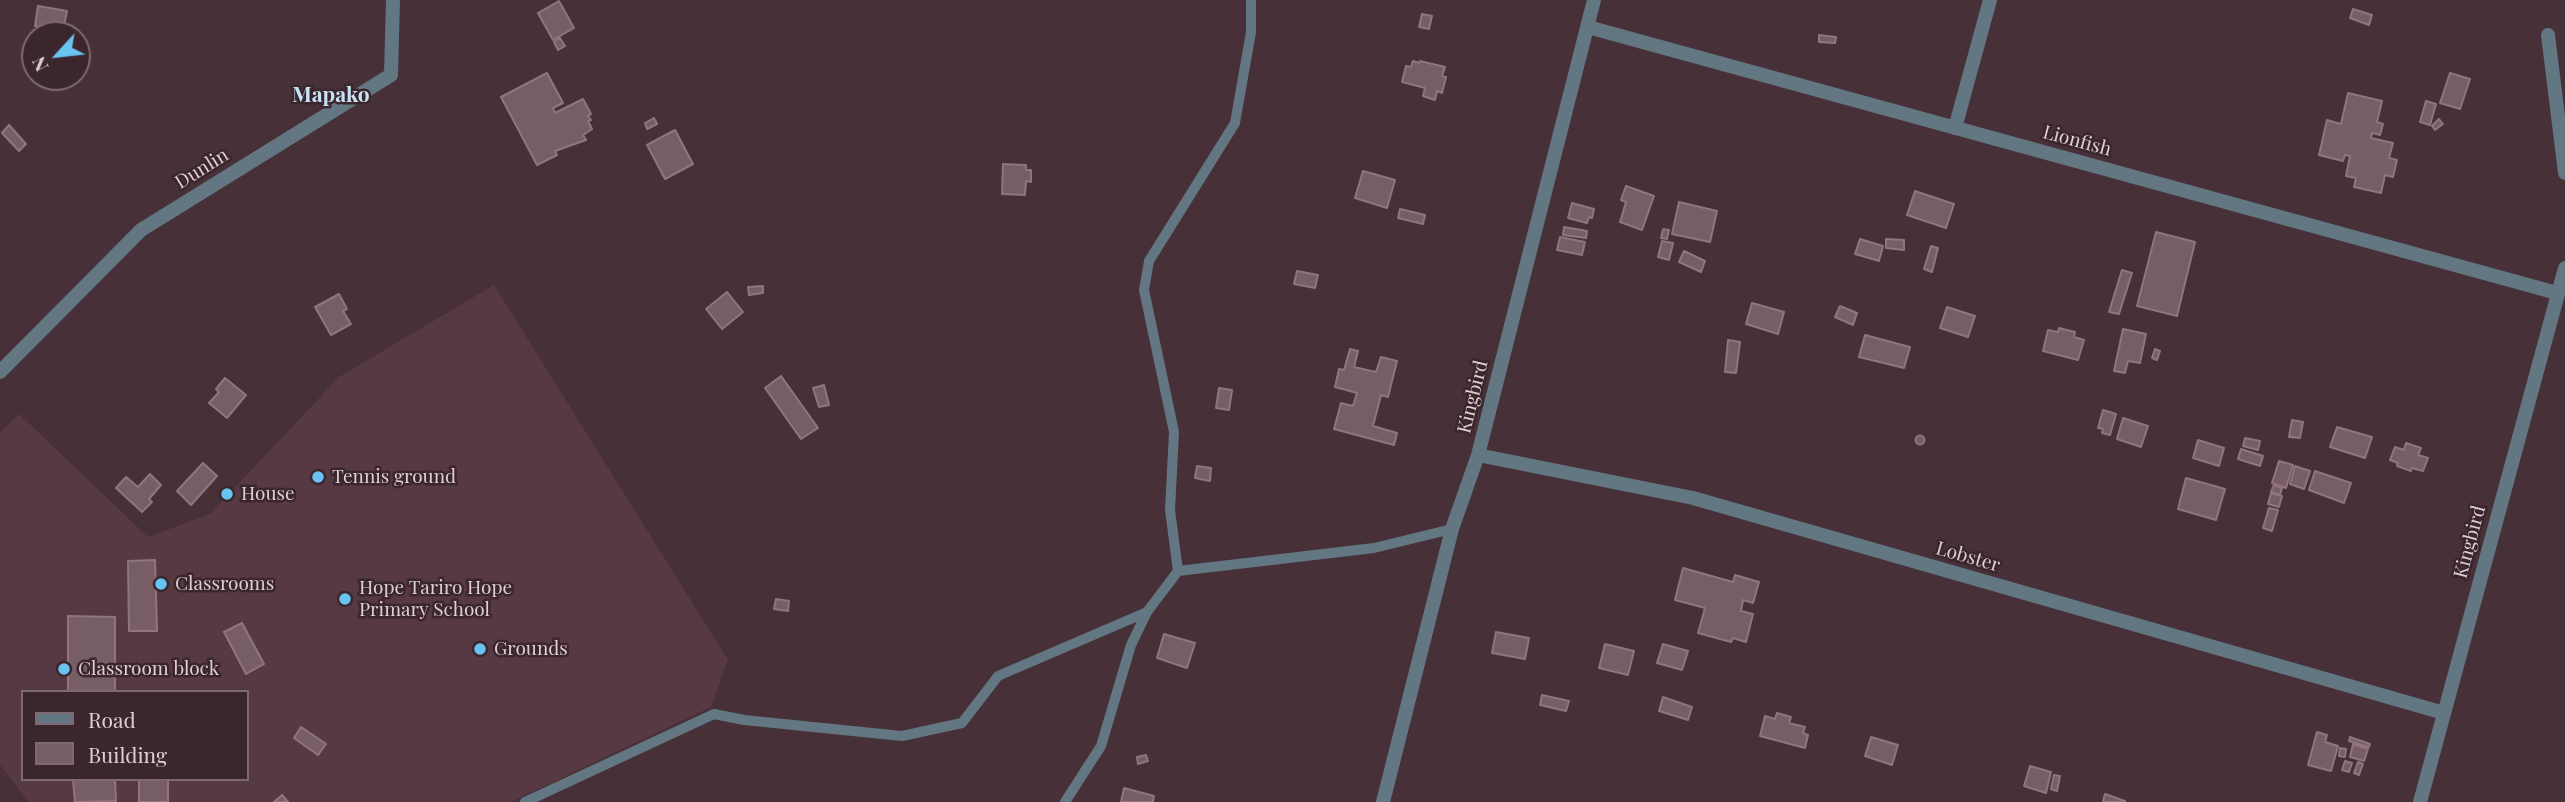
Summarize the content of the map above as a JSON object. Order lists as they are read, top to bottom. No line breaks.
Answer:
{"streets":{"street":["Lionfish","Dunlin","Kingbird","Lobster"]},"crossings":[["Lionfish","Kingbird"],["Kingbird","Lobster"]],"districts":["Mapako"],"places":["Tennis ground","House","Classrooms","Hope Tariro Hope Primary School","Grounds","Classroom block"],"legend":["Road","Building"],"north":"bottom left"}
